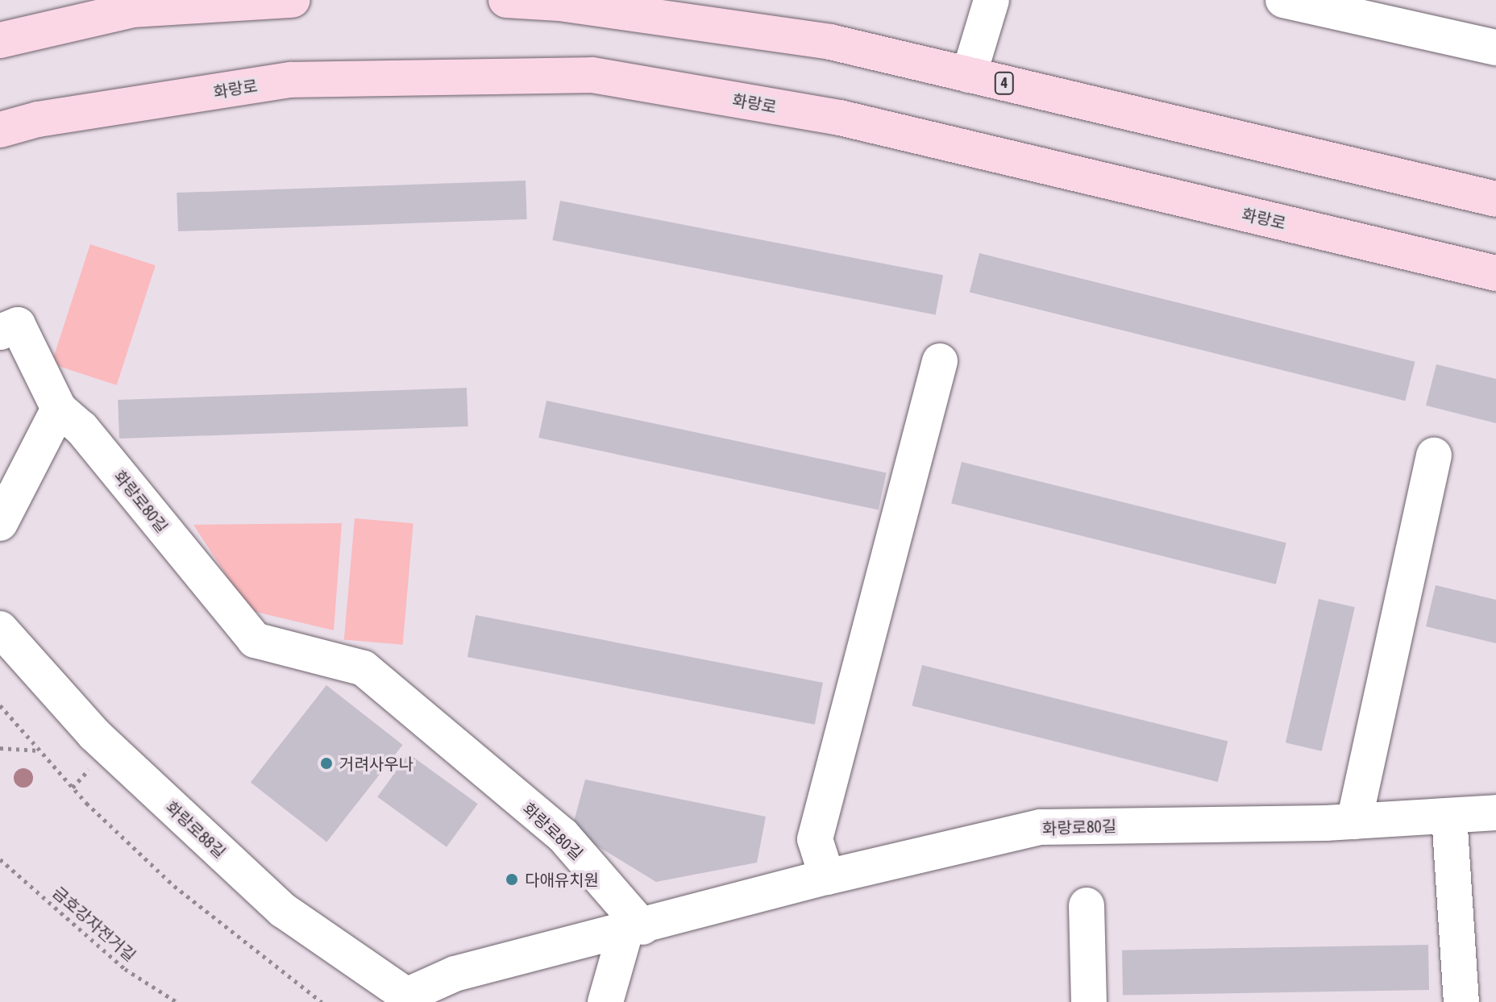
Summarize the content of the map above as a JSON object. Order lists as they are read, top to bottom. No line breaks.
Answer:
{"streets":{"main road":["4","화랑로"],"street":["화랑로80길","화랑로88길"],"path":["금호강자전거길"]},"places":["거려사우나","다애유치원"]}
